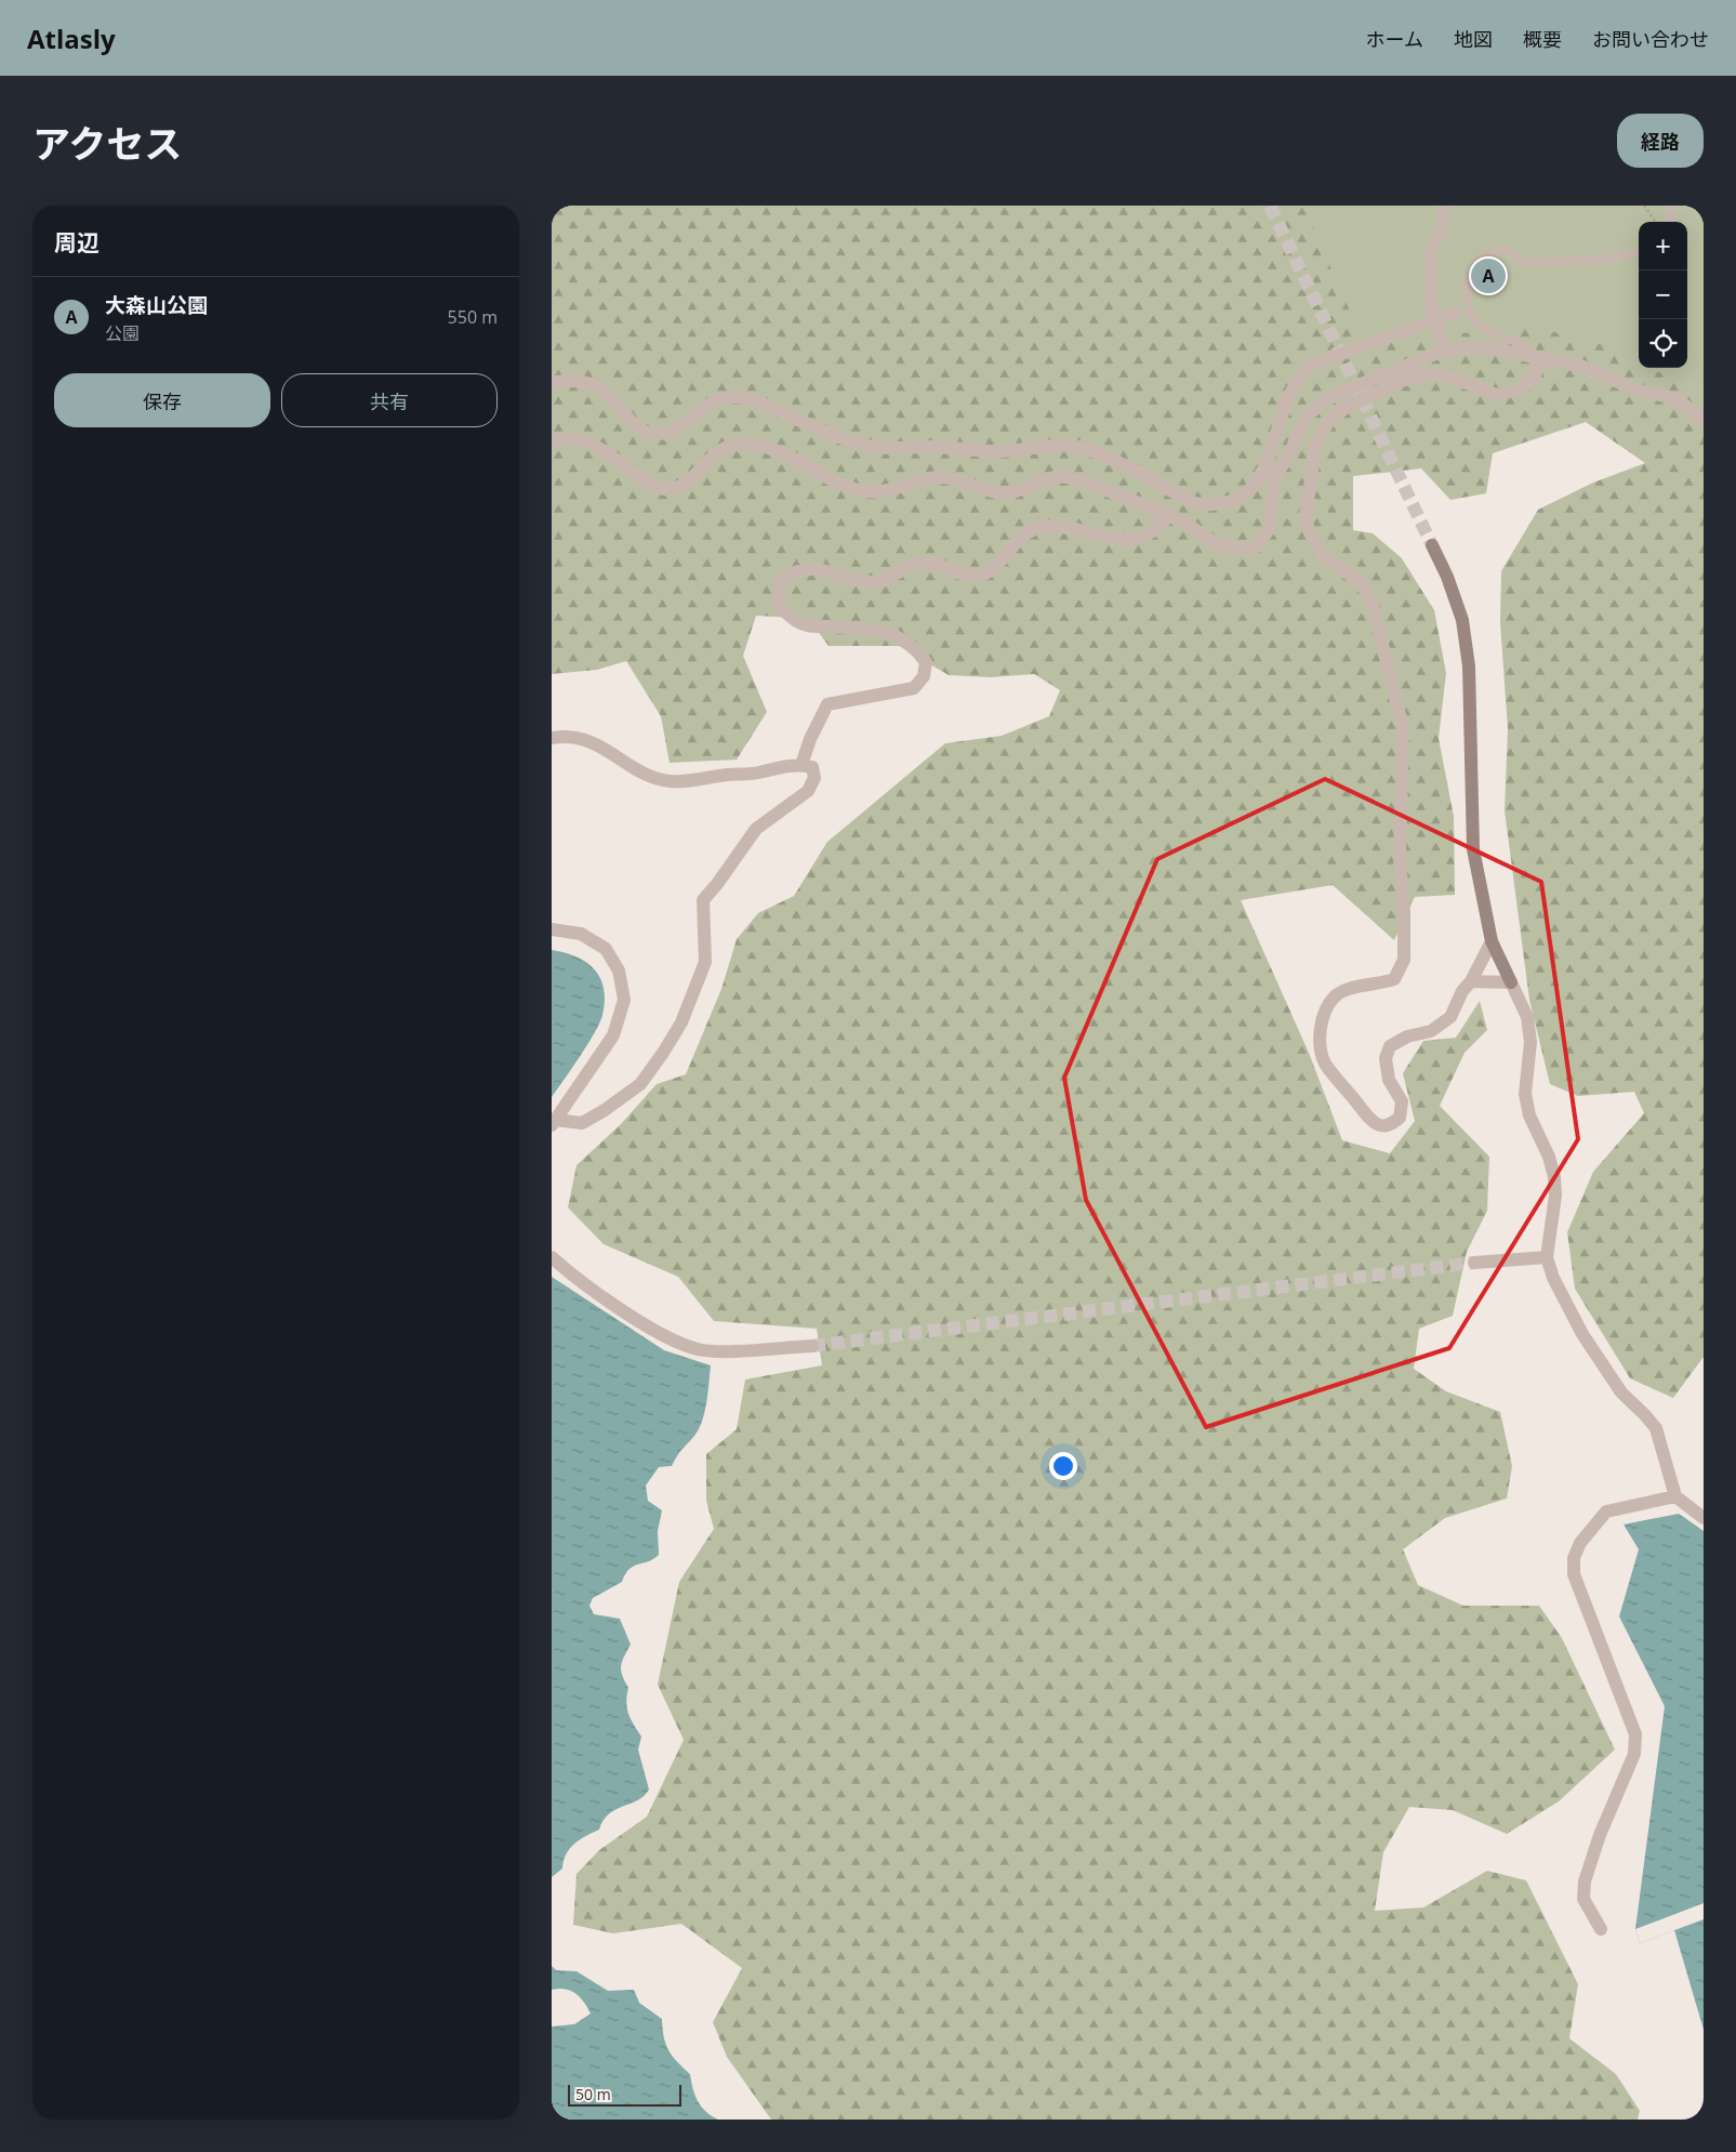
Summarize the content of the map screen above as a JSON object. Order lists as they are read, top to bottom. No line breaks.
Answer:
{"scale_bar":"50 m","page":{"header":"Atlasly","nav":["ホーム","地図","概要","お問い合わせ"],"title":"アクセス","buttons":["経路",["保存","共有"]],"heading":"周辺","map_buttons":["+","−"],"pins":"A","list":[{"mark":"A","name":"大森山公園","note":"公園","value":"550 m"}],"scale":"50 m"}}
